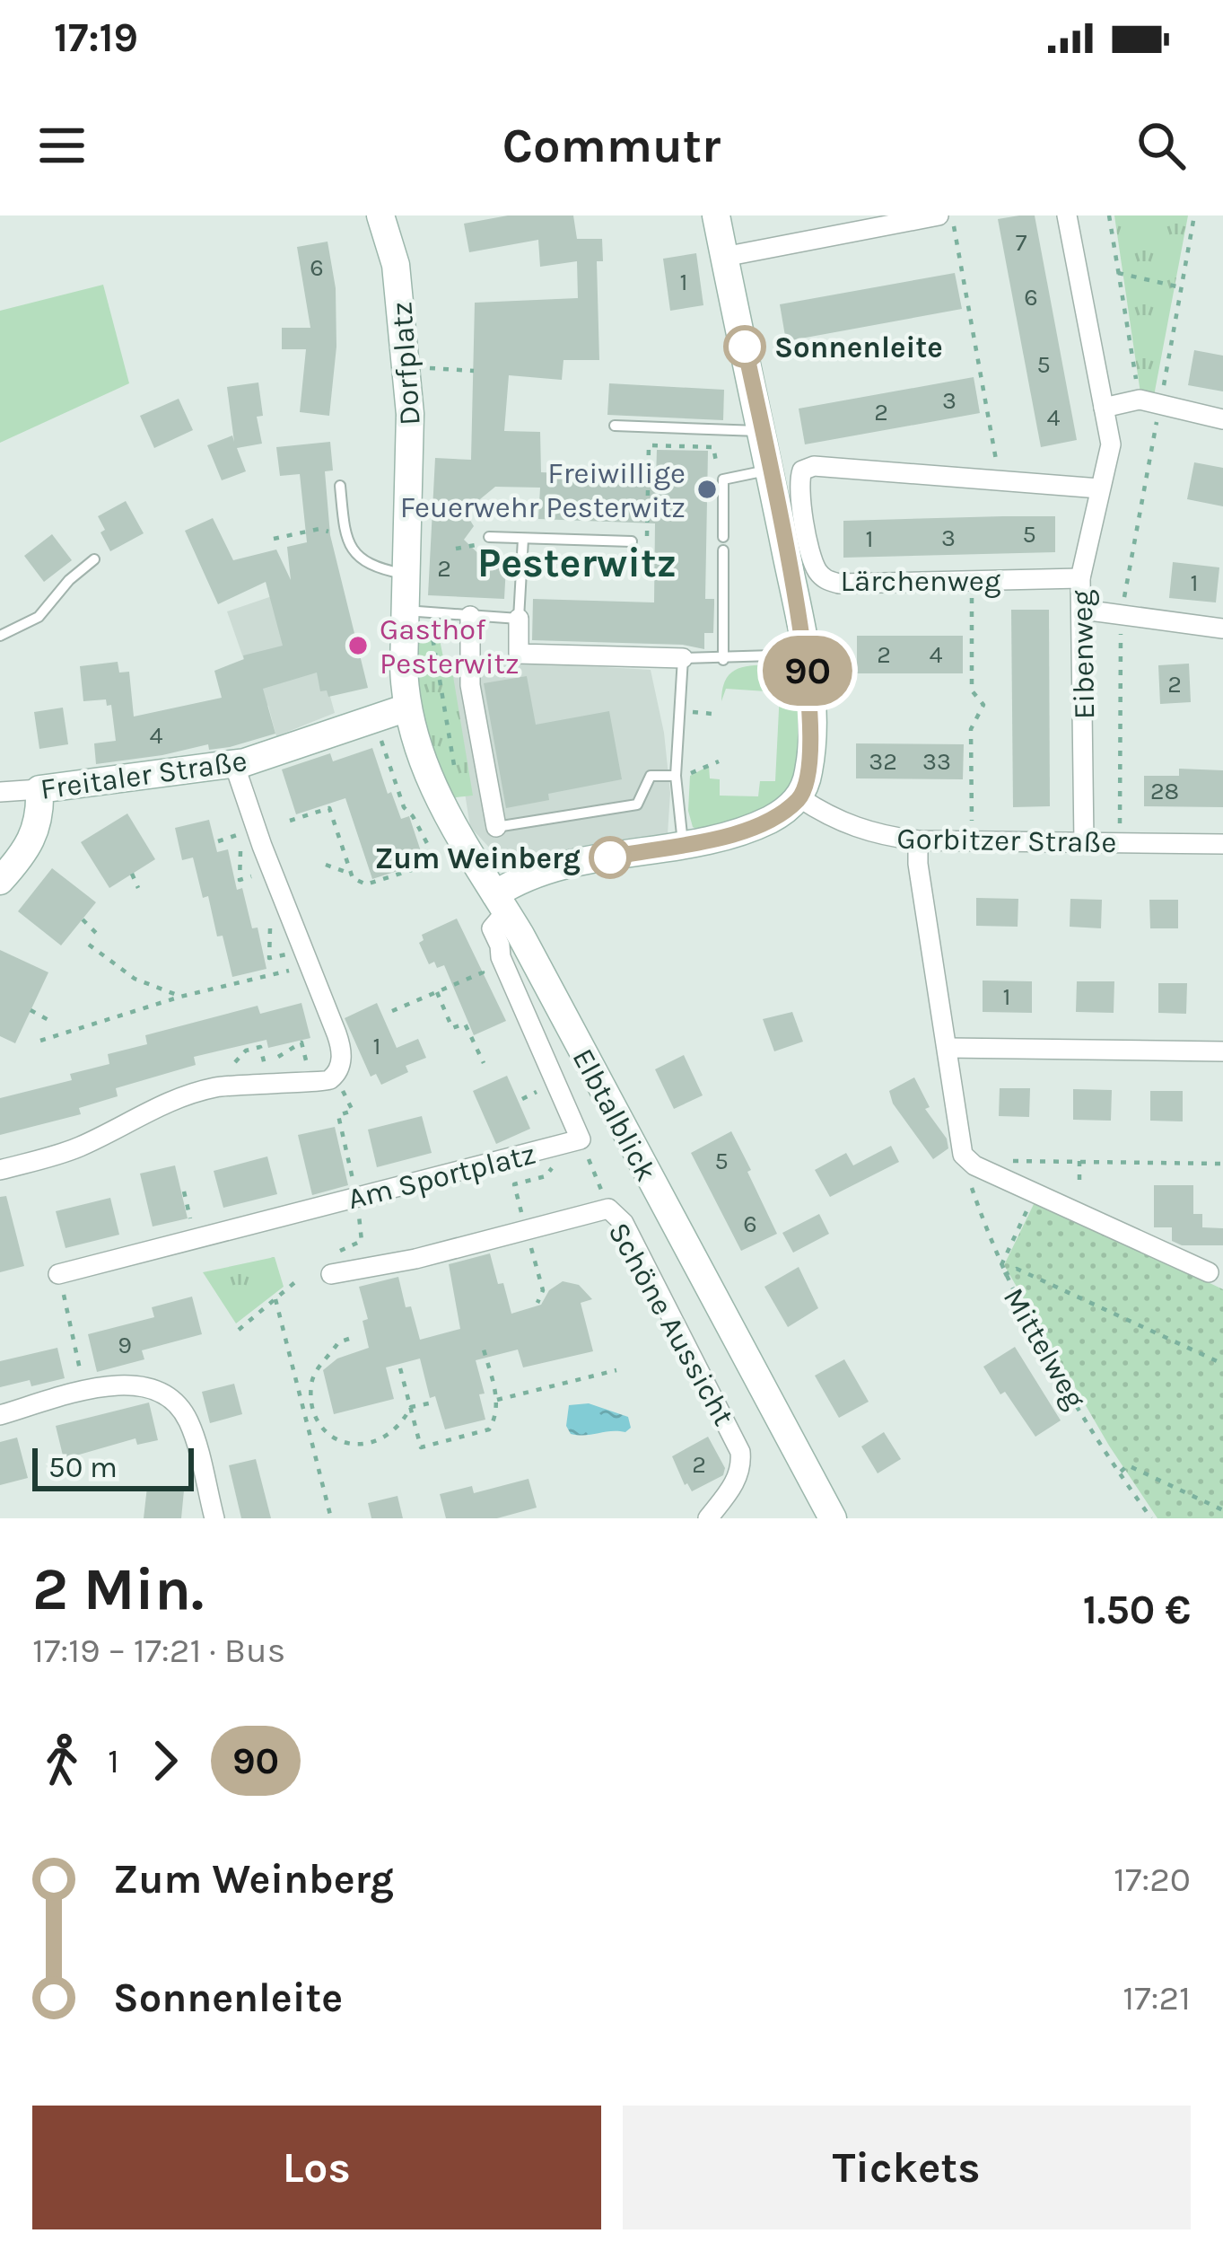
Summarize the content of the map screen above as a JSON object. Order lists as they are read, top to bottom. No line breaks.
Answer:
{"streets":{"street":["Dorfplatz","Lärchenweg","Eibenweg","Freitaler Straße","Gorbitzer Straße","Elbtalblick","Am Sportplatz","Schöne Aussicht"],"path":["Mittelweg"]},"crossings":[["Dorfplatz","Freitaler Straße"],["Dorfplatz","Elbtalblick"],["Lärchenweg","Eibenweg"],["Eibenweg","Gorbitzer Straße"],["Freitaler Straße","Elbtalblick"],["Elbtalblick","Am Sportplatz"]],"districts":["Pesterwitz"],"places":["Sonnenleite","Freiwillige Feuerwehr Pesterwitz","Gasthof Pesterwitz","Zum Weinberg"],"lines":["bus line 90"],"house_numbers":["7","6","1","6","5","3","2","4","5","3","1","2","1","2","4","2","4","32","33","28","1","1","5","6","9","2"],"scale_bar":"50 m","page":{"status":"17:19","header":"Commutr","on_map":"90","scale":"50 m","heading":["2 Min.","17:19 – 17:21 · Bus","1.50 €"],"legs":["1","90"],"list":[{"name":"Zum Weinberg","value":"17:20"},{"name":"Sonnenleite","value":"17:21"}],"buttons":["Los","Tickets"]}}
